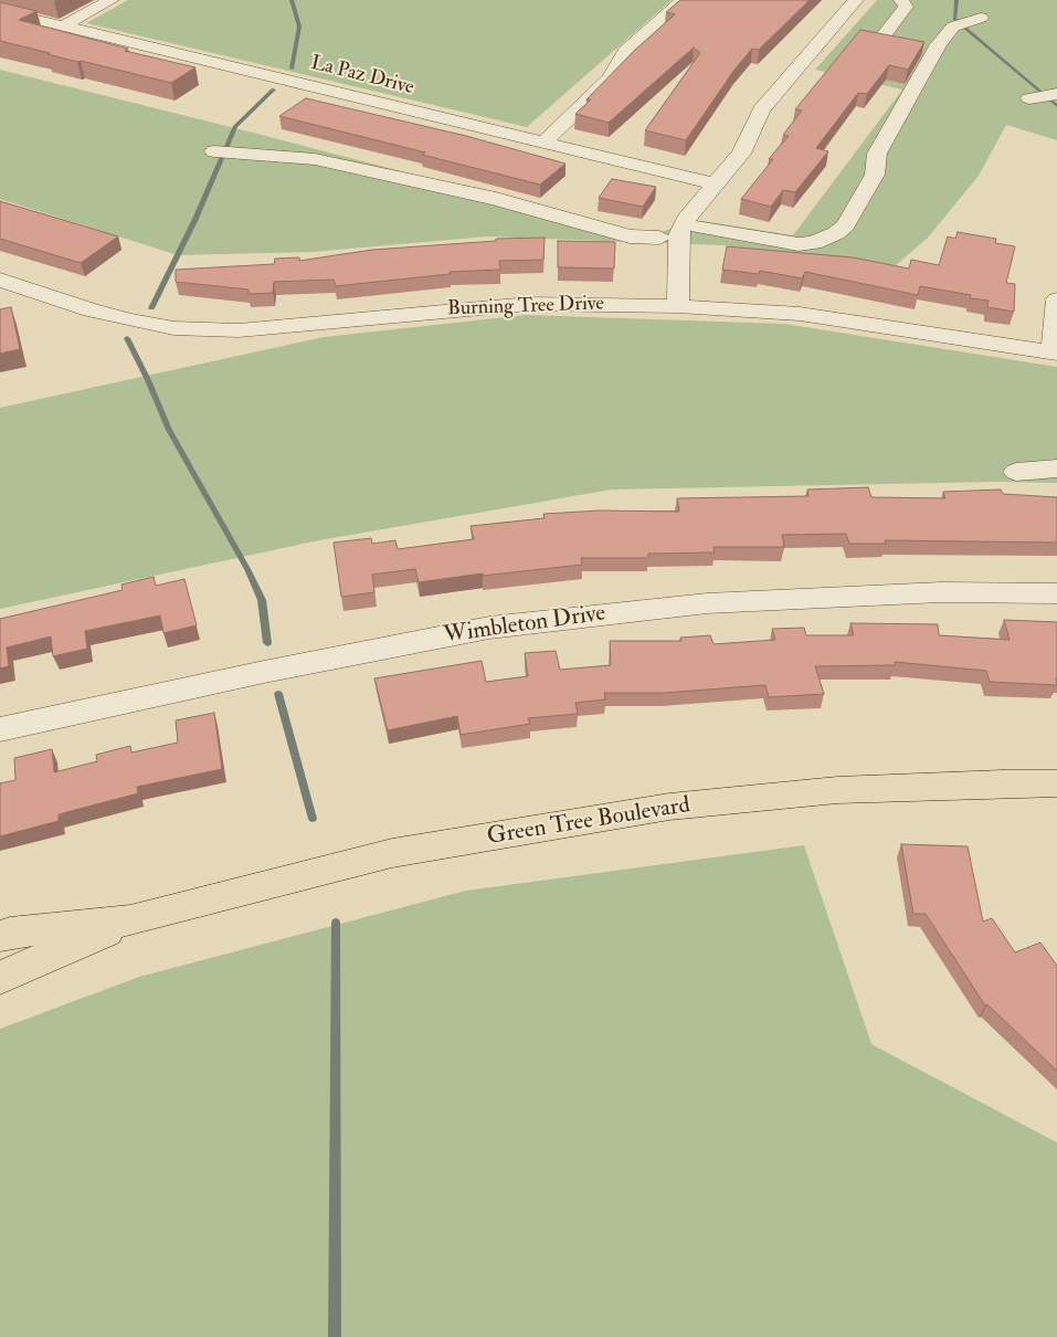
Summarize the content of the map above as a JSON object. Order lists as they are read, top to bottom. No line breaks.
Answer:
{"streets":{"main road":["Green Tree Boulevard"],"street":["La Paz Drive","Burning Tree Drive","Wimbleton Drive"]}}
